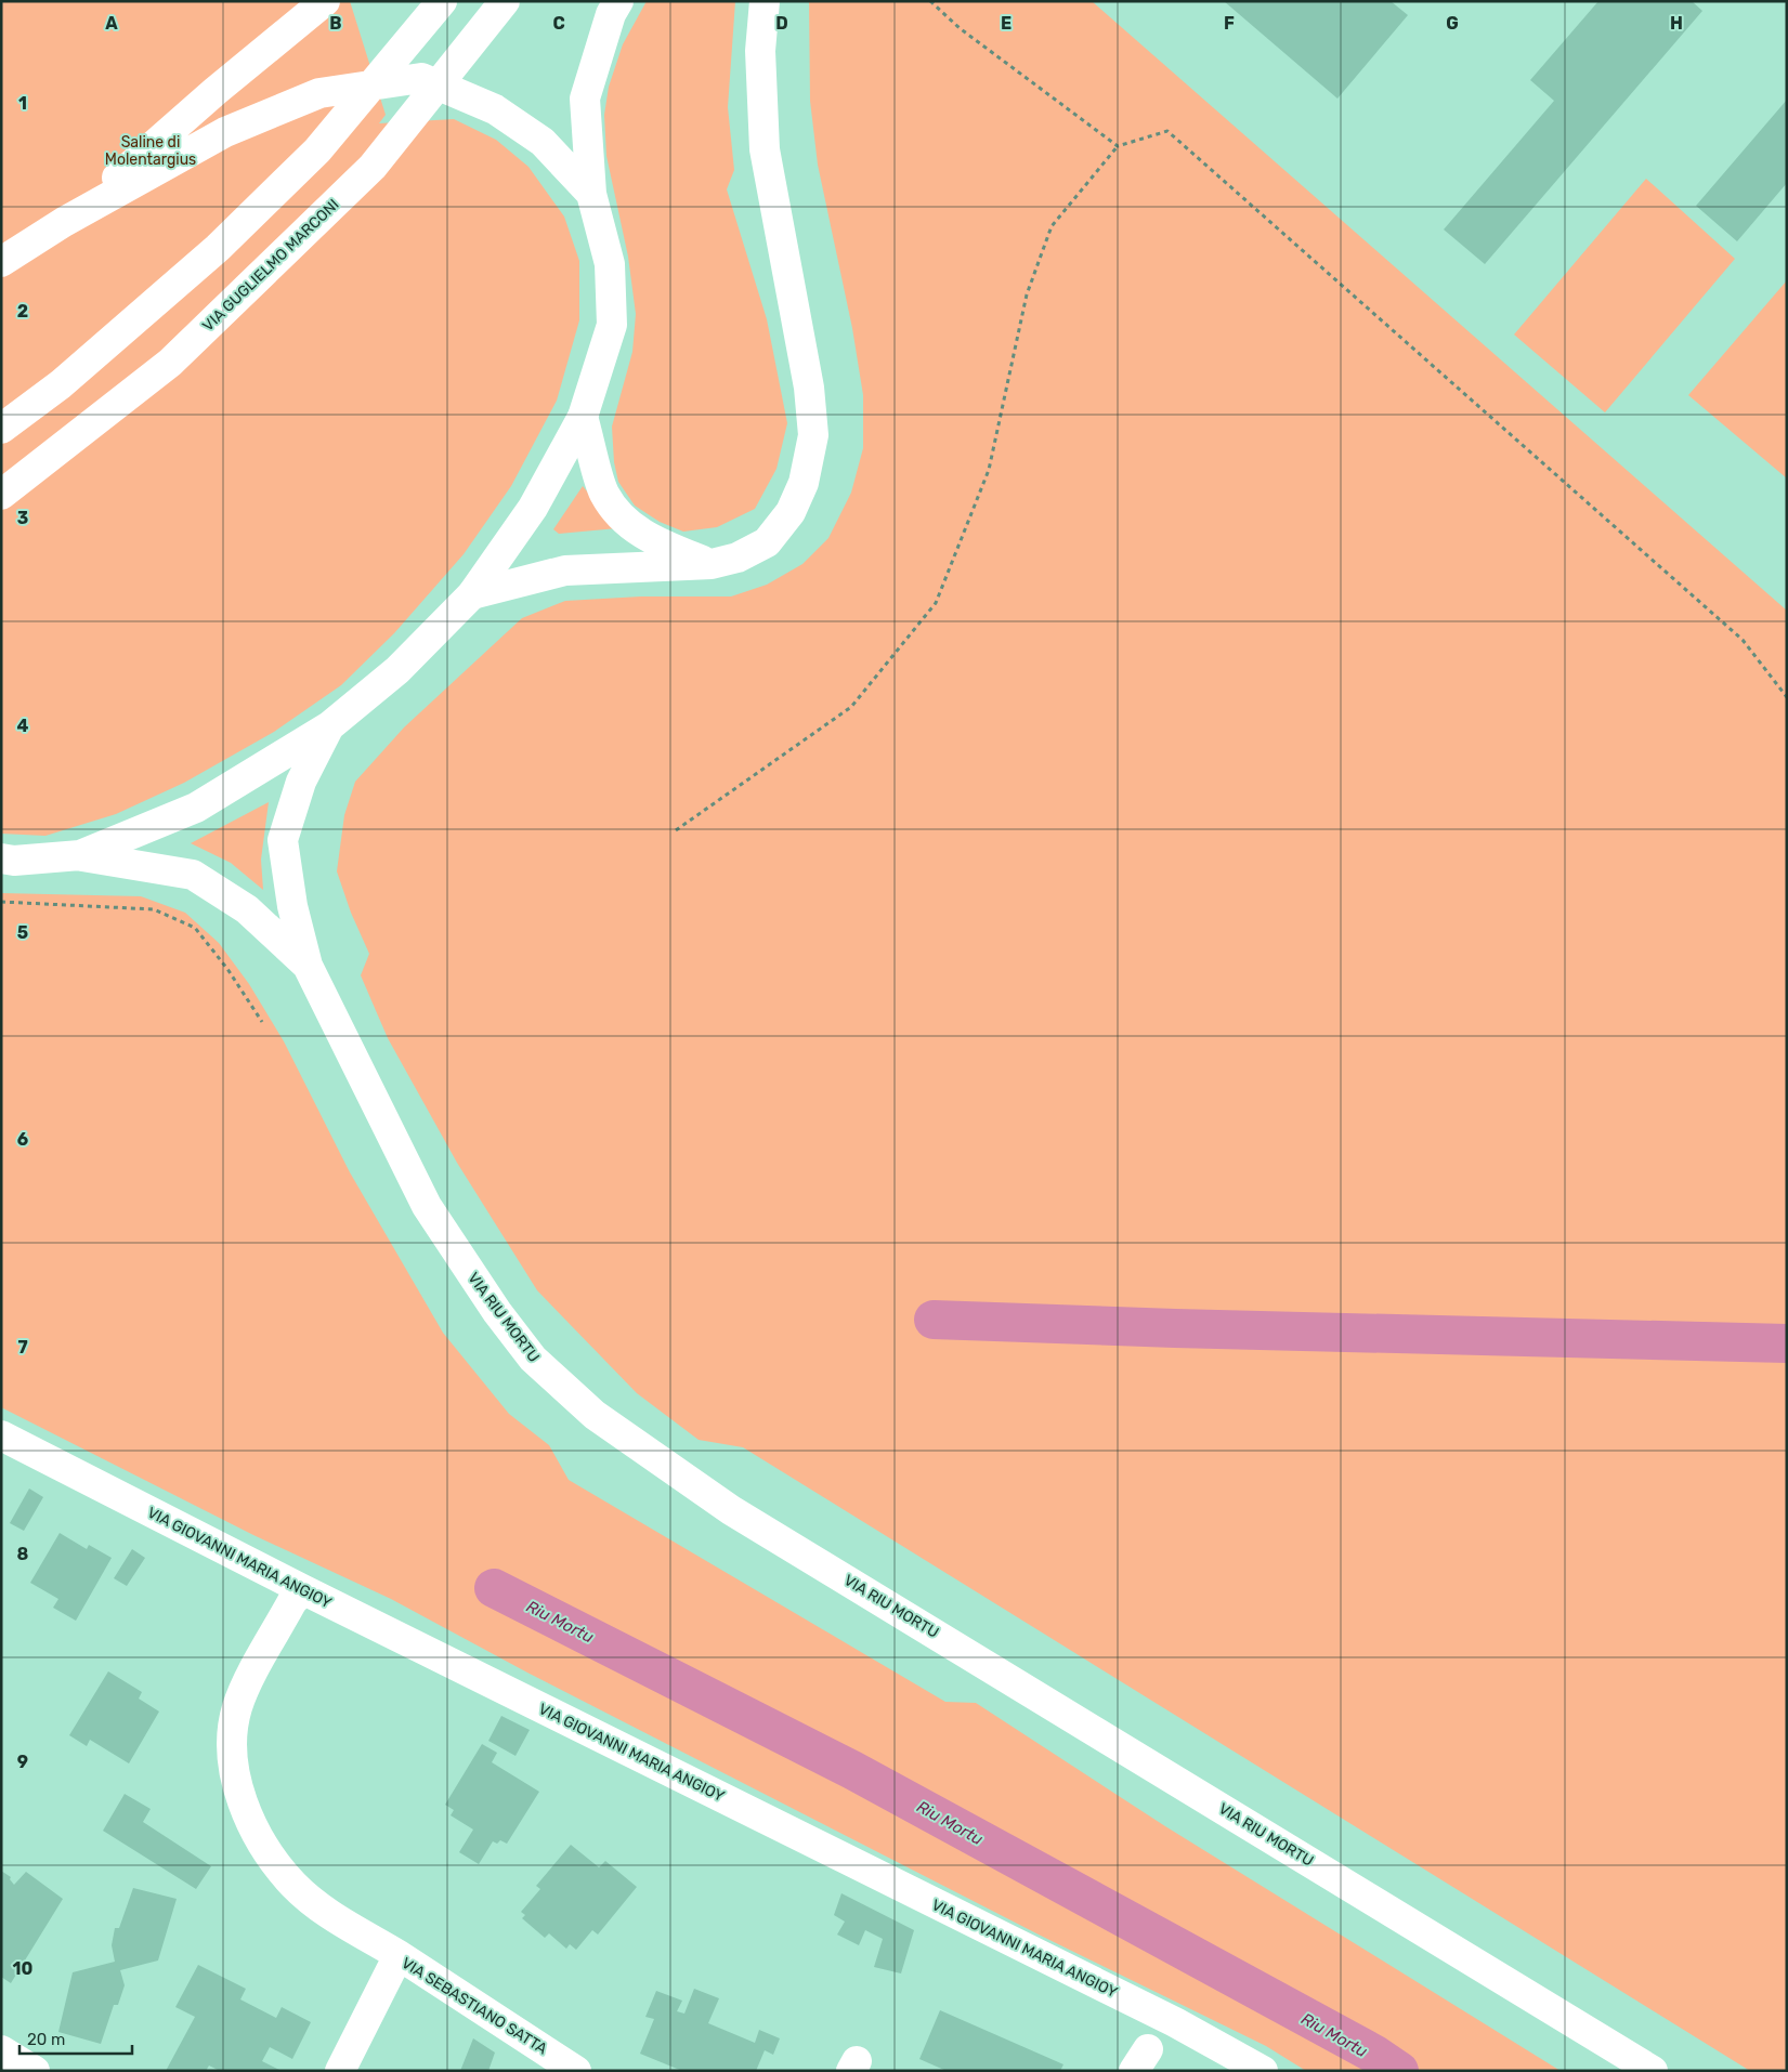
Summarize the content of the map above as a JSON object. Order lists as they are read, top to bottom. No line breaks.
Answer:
{"streets":{"main road":["VIA GUGLIELMO MARCONI","VIA RIU MORTU","VIA GIOVANNI MARIA ANGIOY","VIA SEBASTIANO SATTA"]},"water":["Riu Mortu"],"parks":["Saline di Molentargius"],"scale_bar":"20 m","grid":{"columns":["A","B","C","D","E","F","G","H"],"rows":["1","2","3","4","5","6","7","8","9","10"]}}
